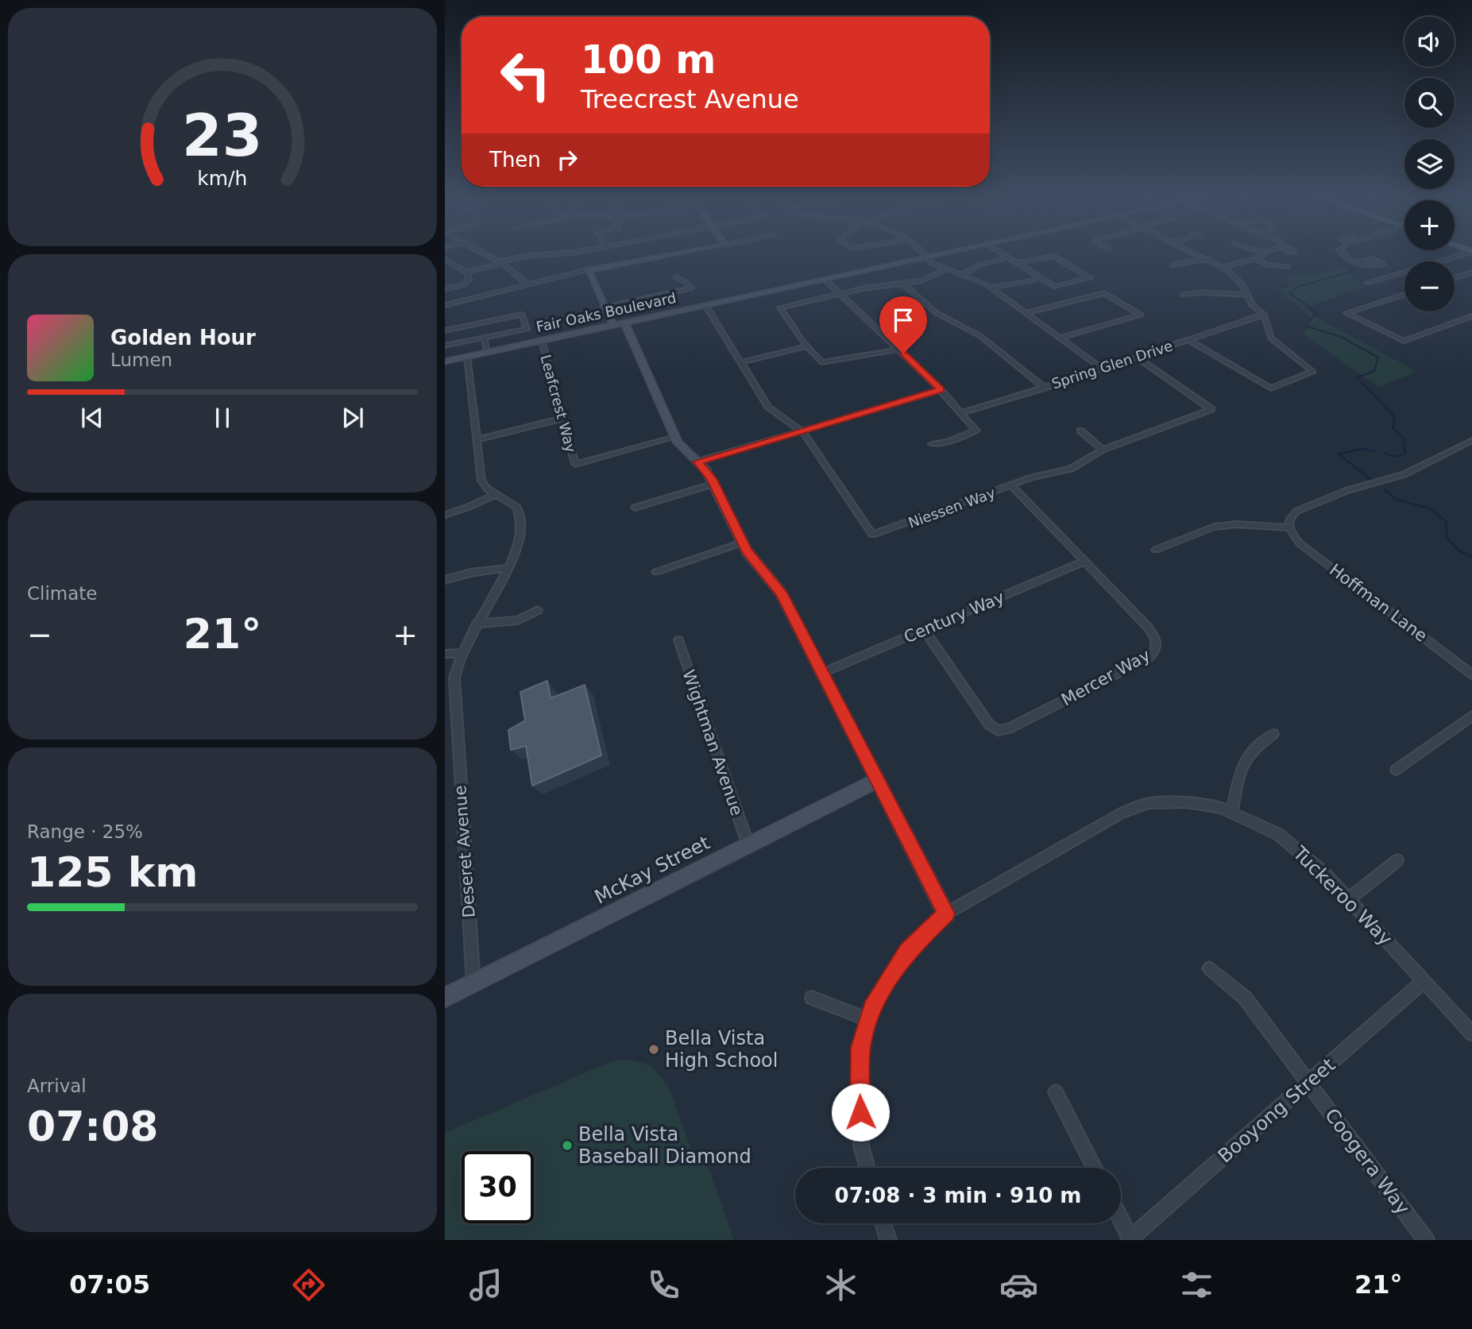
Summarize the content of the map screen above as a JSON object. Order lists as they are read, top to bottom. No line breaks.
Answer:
{"streets":{"street":["Fair Oaks Boulevard","Spring Glen Drive","Leafcrest Way","Niessen Way","Hoffman Lane","Century Way","Mercer Way","Wightman Avenue","Deseret Avenue","McKay Street","Tuckeroo Way","Booyong Street","Coogera Way"]},"crossings":[["Fair Oaks Boulevard","Leafcrest Way"],["Fair Oaks Boulevard","Niessen Way"],["Fair Oaks Boulevard","Deseret Avenue"],["Spring Glen Drive","Niessen Way"],["Niessen Way","Mercer Way"],["Century Way","Mercer Way"],["Wightman Avenue","McKay Street"],["Deseret Avenue","McKay Street"],["Tuckeroo Way","Booyong Street"],["Booyong Street","Coogera Way"]],"places":["Bella Vista High School","Bella Vista Baseball Diamond"],"page":{"map_buttons":["+","−"],"turn":["100 m","Treecrest Avenue"],"then":"Then","song":["Golden Hour","Lumen"],"tile":["Climate",["Range · 25%","125 km"],["Arrival","07:08"]],"heat":["−","21°","+"],"limit":"30","trip":"07:08 · 3 min · 910 m","tabs":["07:05","21°"],"gauge":["23","km/h"]}}
